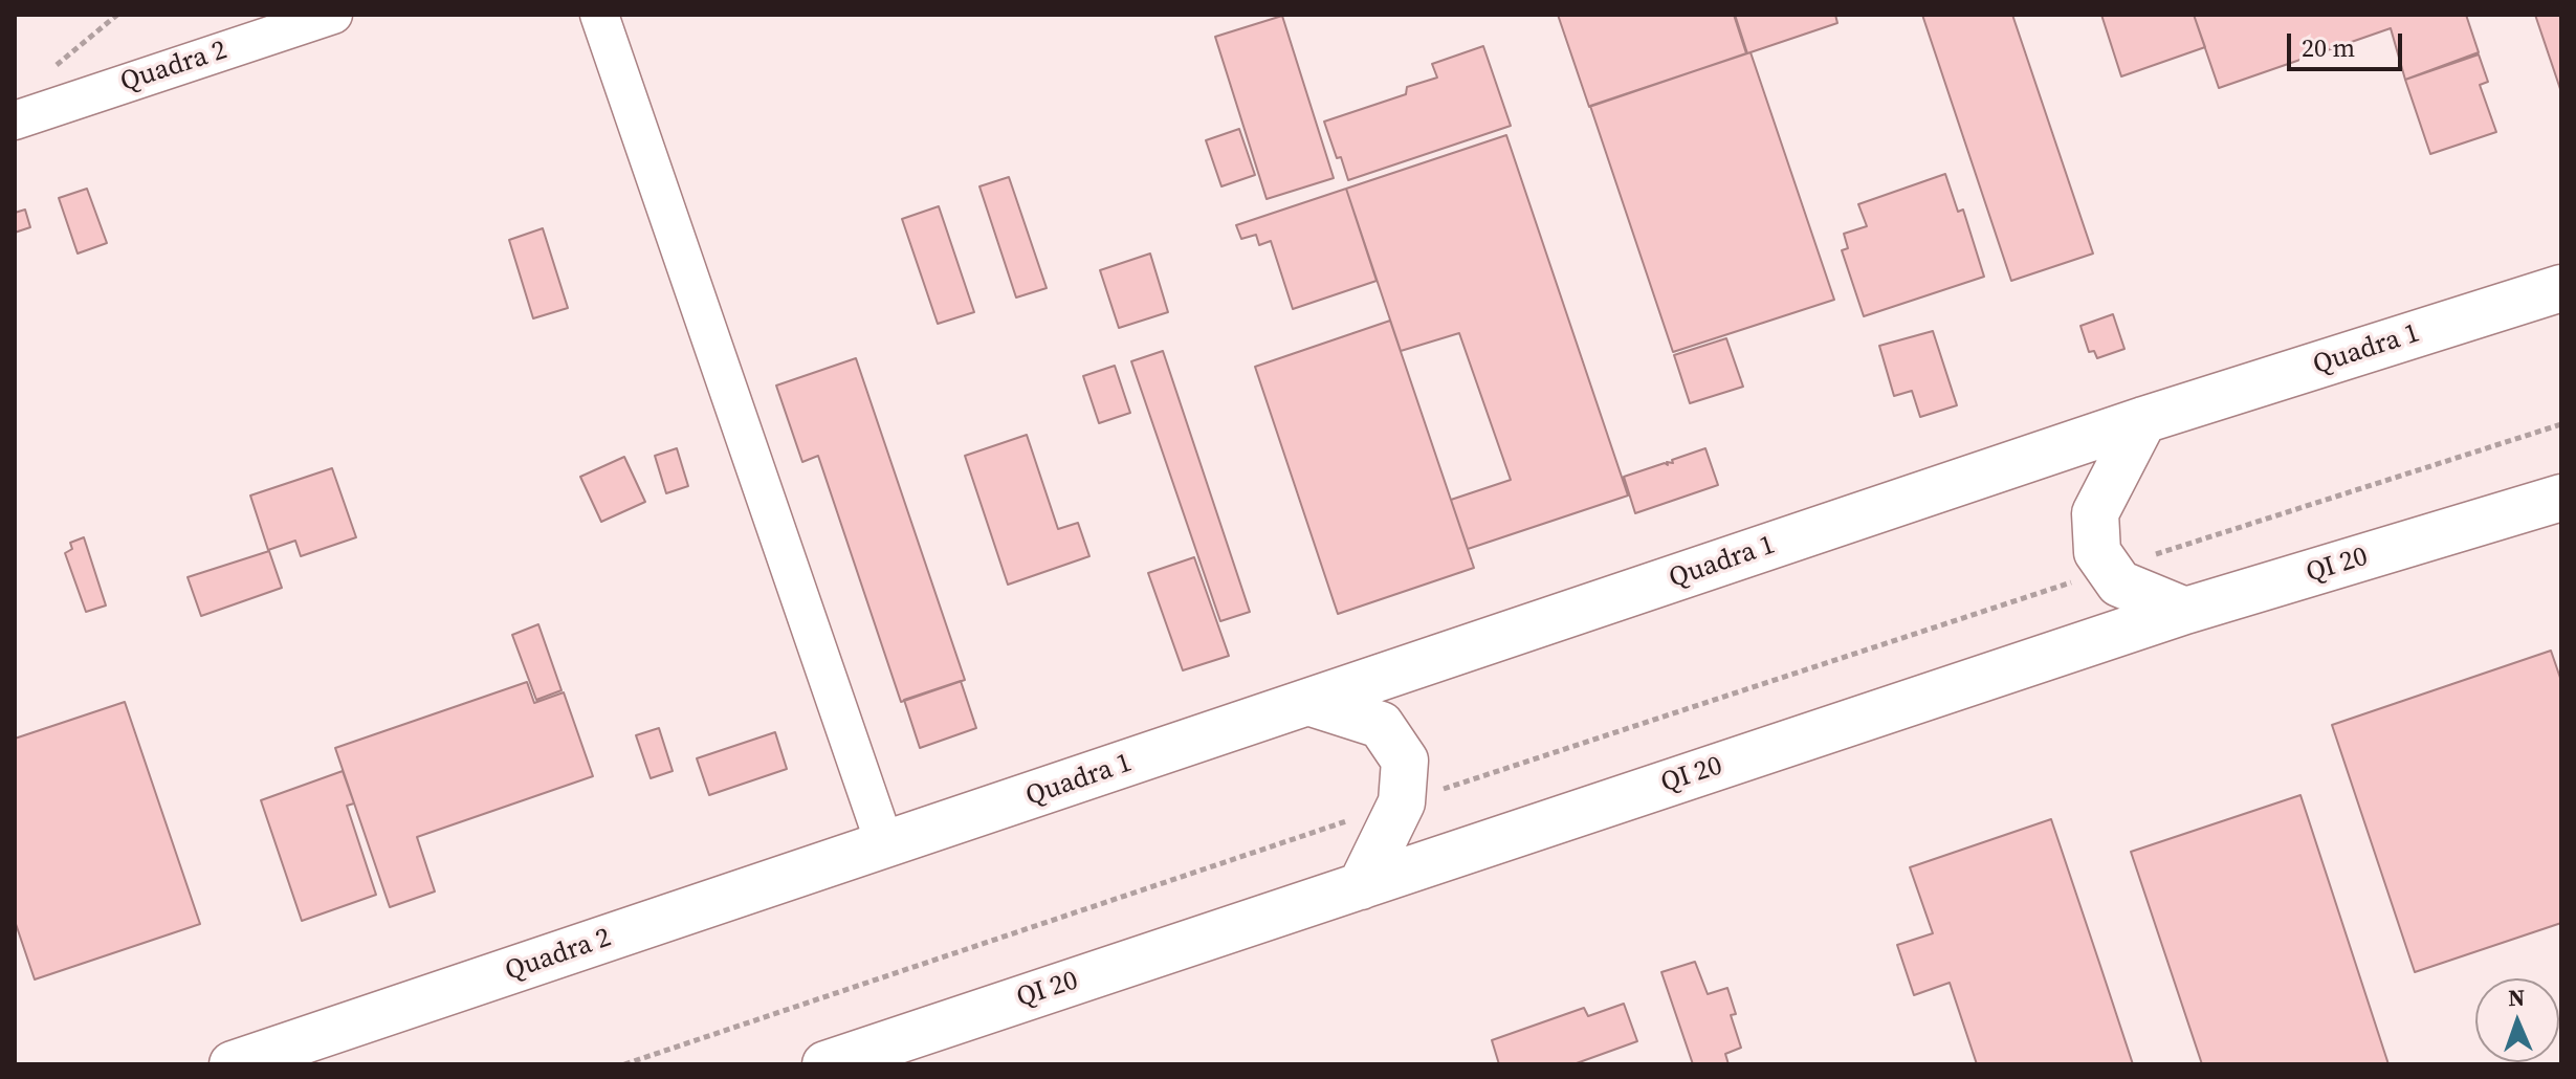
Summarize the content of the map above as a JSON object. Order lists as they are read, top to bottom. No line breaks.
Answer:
{"streets":{"street":["Quadra 2","Quadra 1","QI 20"]},"crossings":[["Quadra 2","Quadra 1"]],"scale_bar":"20 m","north":"top"}
